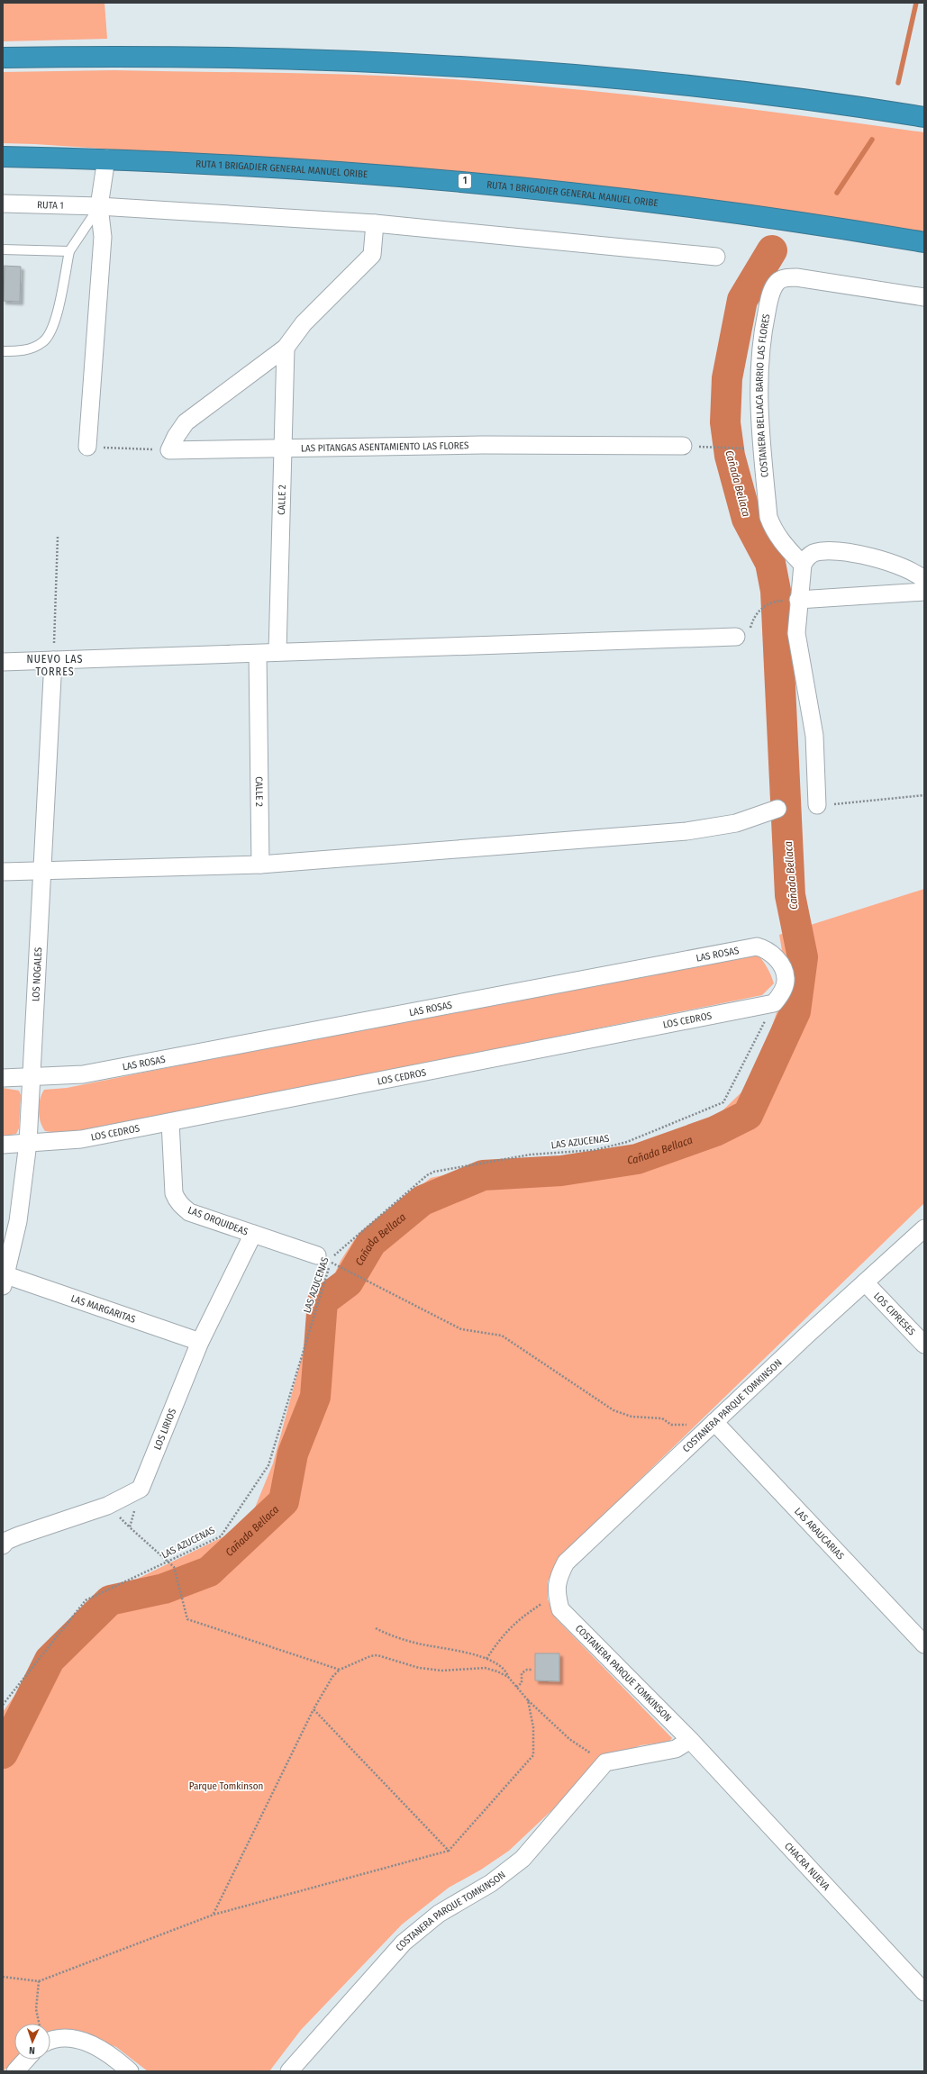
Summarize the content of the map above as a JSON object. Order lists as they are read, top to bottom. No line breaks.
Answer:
{"streets":{"highway":["RUTA 1 BRIGADIER GENERAL MANUEL ORIBE","1"],"street":["RUTA 1","COSTANERA BELLACA BARRIO LAS FLORES","LAS PITANGAS ASENTAMIENTO LAS FLORES","CALLE 2","LAS ROSAS","LOS NOGALES","LOS CEDROS","LAS ORQUIDEAS","LAS MARGARITAS","LOS CIPRESES","COSTANERA PARQUE TOMKINSON","LOS LIRIOS","LAS ARAUCARIAS","CHACRA NUEVA"],"path":["LAS AZUCENAS"]},"crossings":[["LAS PITANGAS ASENTAMIENTO LAS FLORES","CALLE 2"],["LAS ROSAS","LOS NOGALES"],["LAS ROSAS","LOS CEDROS"],["LAS ROSAS","LAS AZUCENAS"],["LOS NOGALES","LOS CEDROS"],["LOS NOGALES","LAS MARGARITAS"],["LOS CEDROS","LAS AZUCENAS"],["LOS CEDROS","LAS ORQUIDEAS"],["LAS AZUCENAS","LAS ORQUIDEAS"],["LAS ORQUIDEAS","LOS LIRIOS"],["LAS MARGARITAS","LOS LIRIOS"],["LOS CIPRESES","COSTANERA PARQUE TOMKINSON"],["COSTANERA PARQUE TOMKINSON","LAS ARAUCARIAS"],["COSTANERA PARQUE TOMKINSON","CHACRA NUEVA"]],"districts":["NUEVO LAS TORRES"],"water":["Cañada Bellaca"],"parks":["Parque Tomkinson"],"north":"bottom"}
